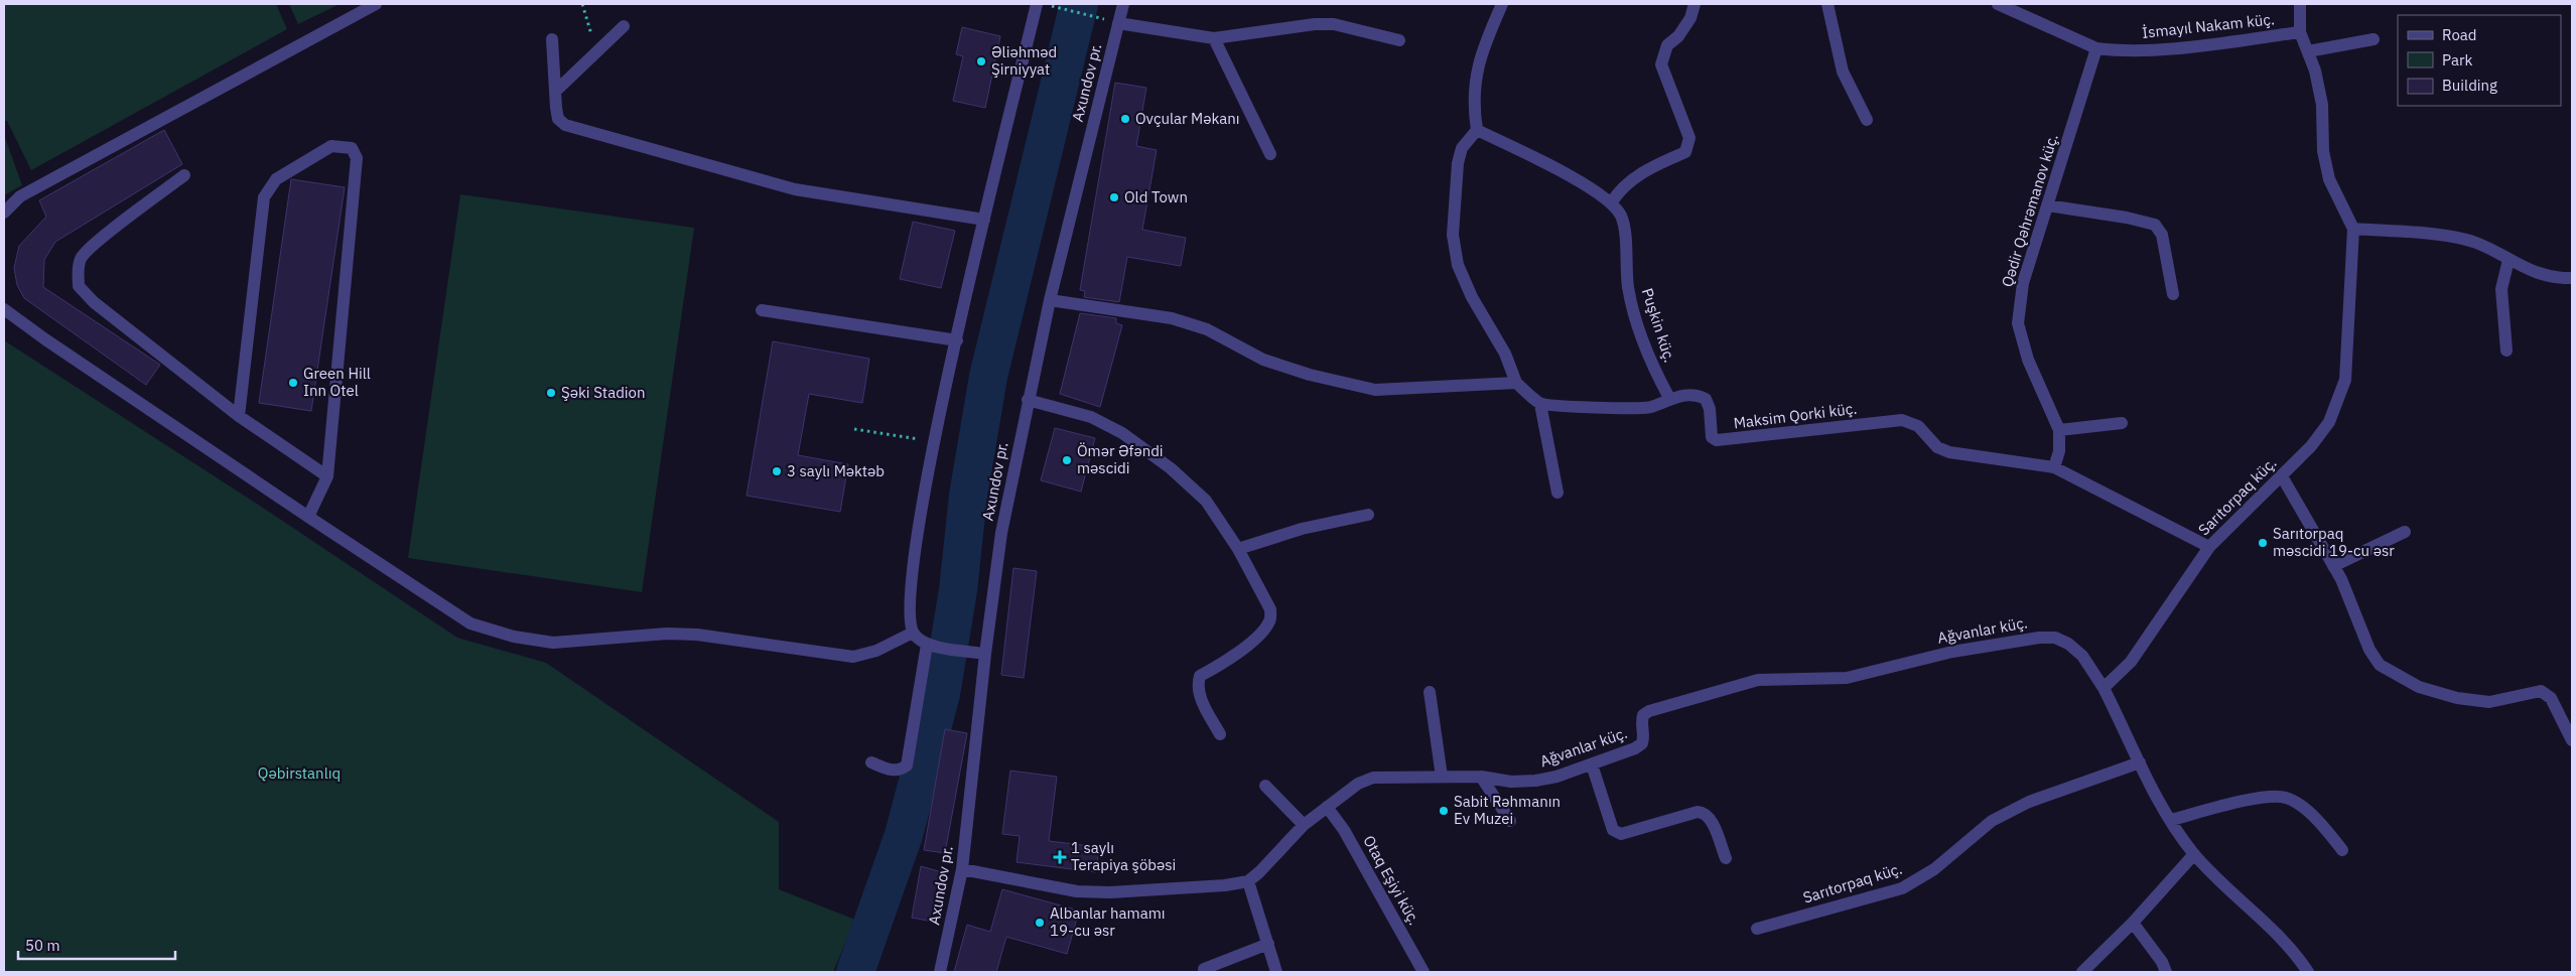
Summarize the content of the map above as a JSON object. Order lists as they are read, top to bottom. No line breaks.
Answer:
{"streets":{"street":["İsmayıl Nakam küç.","Axundov pr.","Qədir Qəhrəmanov küç.","Puşkin küç.","Maksim Qorki küç.","Sarıtorpaq küç.","Ağvanlar küç.","Otaq Eşiyi küç."]},"crossings":[["İsmayıl Nakam küç.","Qədir Qəhrəmanov küç."],["Qədir Qəhrəmanov küç.","Maksim Qorki küç."],["Puşkin küç.","Maksim Qorki küç."],["Maksim Qorki küç.","Sarıtorpaq küç."],["Sarıtorpaq küç.","Ağvanlar küç."],["Ağvanlar küç.","Otaq Eşiyi küç."]],"parks":["Qəbirstanlıq"],"places":{"other":["Əliəhməd Şirniyyat","Ovçular Məkanı","Old Town","Green Hill Inn Otel","Şəki Stadion","Ömər Əfəndi məscidi","3 saylı Məktəb","Sarıtorpaq məscidi 19-cu əsr","Sabit Rəhmanın Ev Muzei","Albanlar hamamı 19-cu əsr"],"health":["1 saylı Terapiya şöbəsi"]},"legend":["Road","Park","Building"],"scale_bar":"50 m"}
